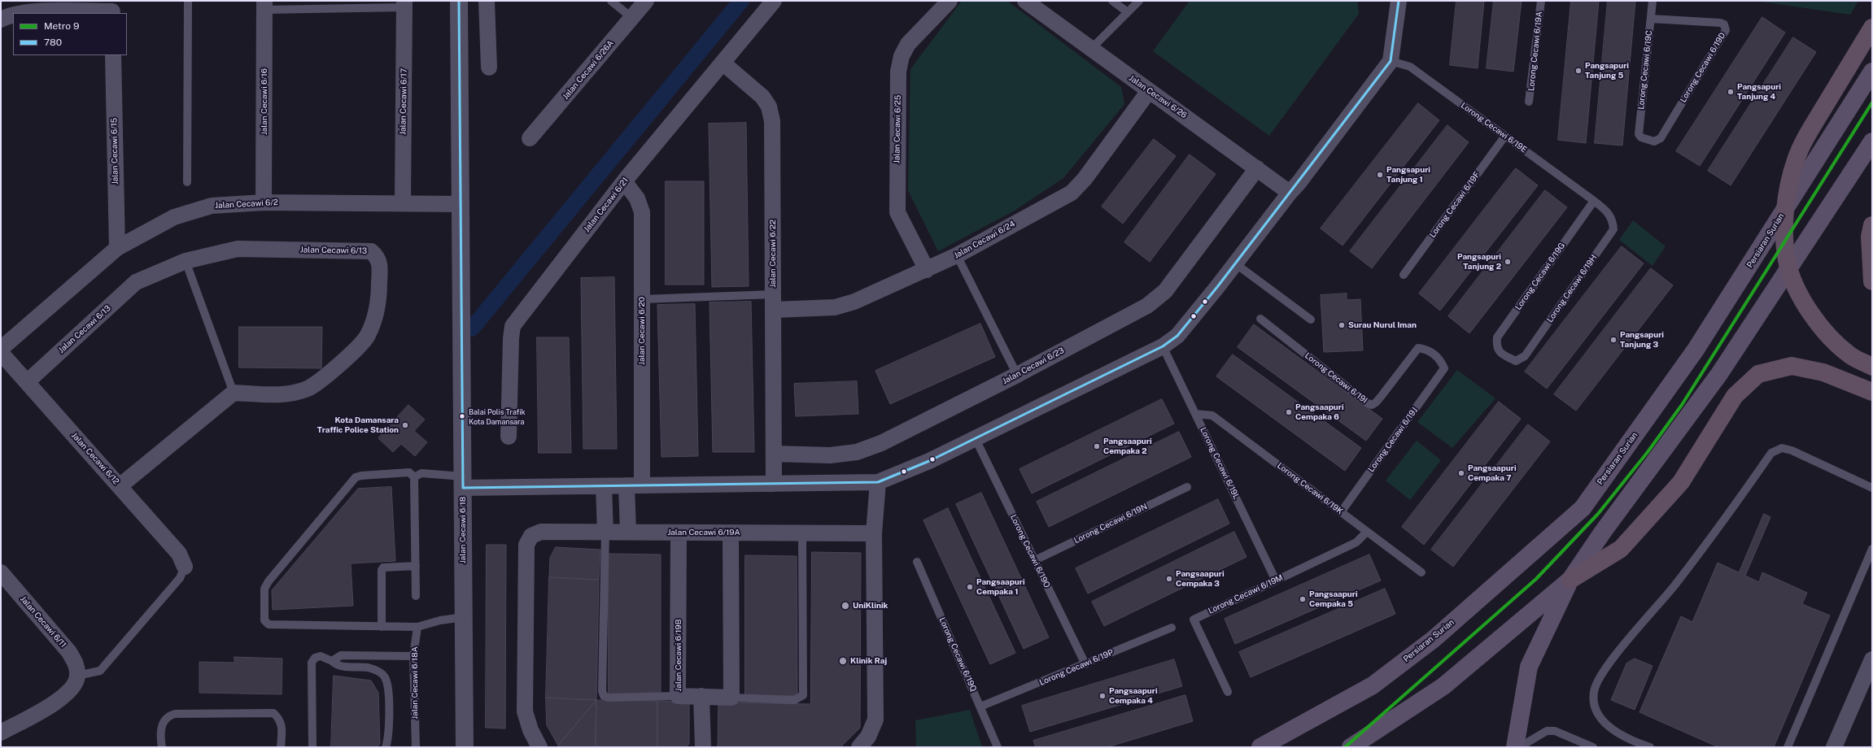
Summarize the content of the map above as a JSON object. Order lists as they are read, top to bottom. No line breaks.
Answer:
{"streets":{"main road":["Persiaran Surian"],"street":["Jalan Cecawi 6/26A","Jalan Cecawi 6/26","Jalan Cecawi 6/16","Jalan Cecawi 6/17","Jalan Cecawi 6/25","Jalan Cecawi 6/15","Jalan Cecawi 6/2","Jalan Cecawi 6/21","Jalan Cecawi 6/24","Jalan Cecawi 6/13","Jalan Cecawi 6/22","Jalan Cecawi 6/20","Jalan Cecawi 6/23","Jalan Cecawi 6/12","Jalan Cecawi 6/18","Jalan Cecawi 6/19A","Jalan Cecawi 6/11","Jalan Cecawi 6/19B"],"lane":["Lorong Cecawi 6/19A","Lorong Cecawi 6/19D","Lorong Cecawi 6/19C","Lorong Cecawi 6/19E","Lorong Cecawi 6/19F","Lorong Cecawi 6/19G","Lorong Cecawi 6/19H","Lorong Cecawi 6/19I","Lorong Cecawi 6/19J","Lorong Cecawi 6/19L","Lorong Cecawi 6/19K","Lorong Cecawi 6/19N","Lorong Cecawi 6/19O","Lorong Cecawi 6/19M","Lorong Cecawi 6/19Q","Lorong Cecawi 6/19P","Jalan Cecawi 6/18A"]},"crossings":[["Lorong Cecawi 6/19D","Lorong Cecawi 6/19C"],["Jalan Cecawi 6/26","Jalan Cecawi 6/24"],["Jalan Cecawi 6/26","Jalan Cecawi 6/23"],["Jalan Cecawi 6/16","Jalan Cecawi 6/2"],["Jalan Cecawi 6/17","Jalan Cecawi 6/2"],["Lorong Cecawi 6/19E","Lorong Cecawi 6/19F"],["Lorong Cecawi 6/19E","Lorong Cecawi 6/19G"],["Lorong Cecawi 6/19E","Lorong Cecawi 6/19H"],["Jalan Cecawi 6/25","Jalan Cecawi 6/24"],["Jalan Cecawi 6/15","Jalan Cecawi 6/2"],["Jalan Cecawi 6/2","Jalan Cecawi 6/18"],["Jalan Cecawi 6/21","Jalan Cecawi 6/22"],["Jalan Cecawi 6/21","Jalan Cecawi 6/20"],["Jalan Cecawi 6/24","Jalan Cecawi 6/22"],["Jalan Cecawi 6/13","Jalan Cecawi 6/12"],["Jalan Cecawi 6/22","Jalan Cecawi 6/23"],["Lorong Cecawi 6/19G","Lorong Cecawi 6/19H"],["Jalan Cecawi 6/20","Jalan Cecawi 6/19A"],["Lorong Cecawi 6/19I","Lorong Cecawi 6/19J"],["Lorong Cecawi 6/19J","Lorong Cecawi 6/19K"],["Lorong Cecawi 6/19L","Lorong Cecawi 6/19K"],["Lorong Cecawi 6/19L","Lorong Cecawi 6/19M"],["Lorong Cecawi 6/19K","Lorong Cecawi 6/19M"],["Lorong Cecawi 6/19N","Lorong Cecawi 6/19O"],["Jalan Cecawi 6/19A","Jalan Cecawi 6/19B"],["Lorong Cecawi 6/19O","Lorong Cecawi 6/19P"],["Lorong Cecawi 6/19Q","Lorong Cecawi 6/19P"]],"places":["Pangsapuri Tanjung 5","Pangsapuri Tanjung 4","Pangsapuri Tanjung 1","Pangsapuri Tanjung 2","Surau Nurul Iman","Pangsapuri Tanjung 3","Pangsaapuri Cempaka 6","Balai Polis Trafik Kota Damansara","Kota Damansara Traffic Police Station","Pangsaapuri Cempaka 2","Pangsaapuri Cempaka 7","Pangsaapuri Cempaka 3","Pangsaapuri Cempaka 1","Pangsaapuri Cempaka 5","UniKlinik","Klinik Raj","Pangsaapuri Cempaka 4"],"lines":["transit line 780","metro line 9"],"legend":["Metro 9","780"]}
